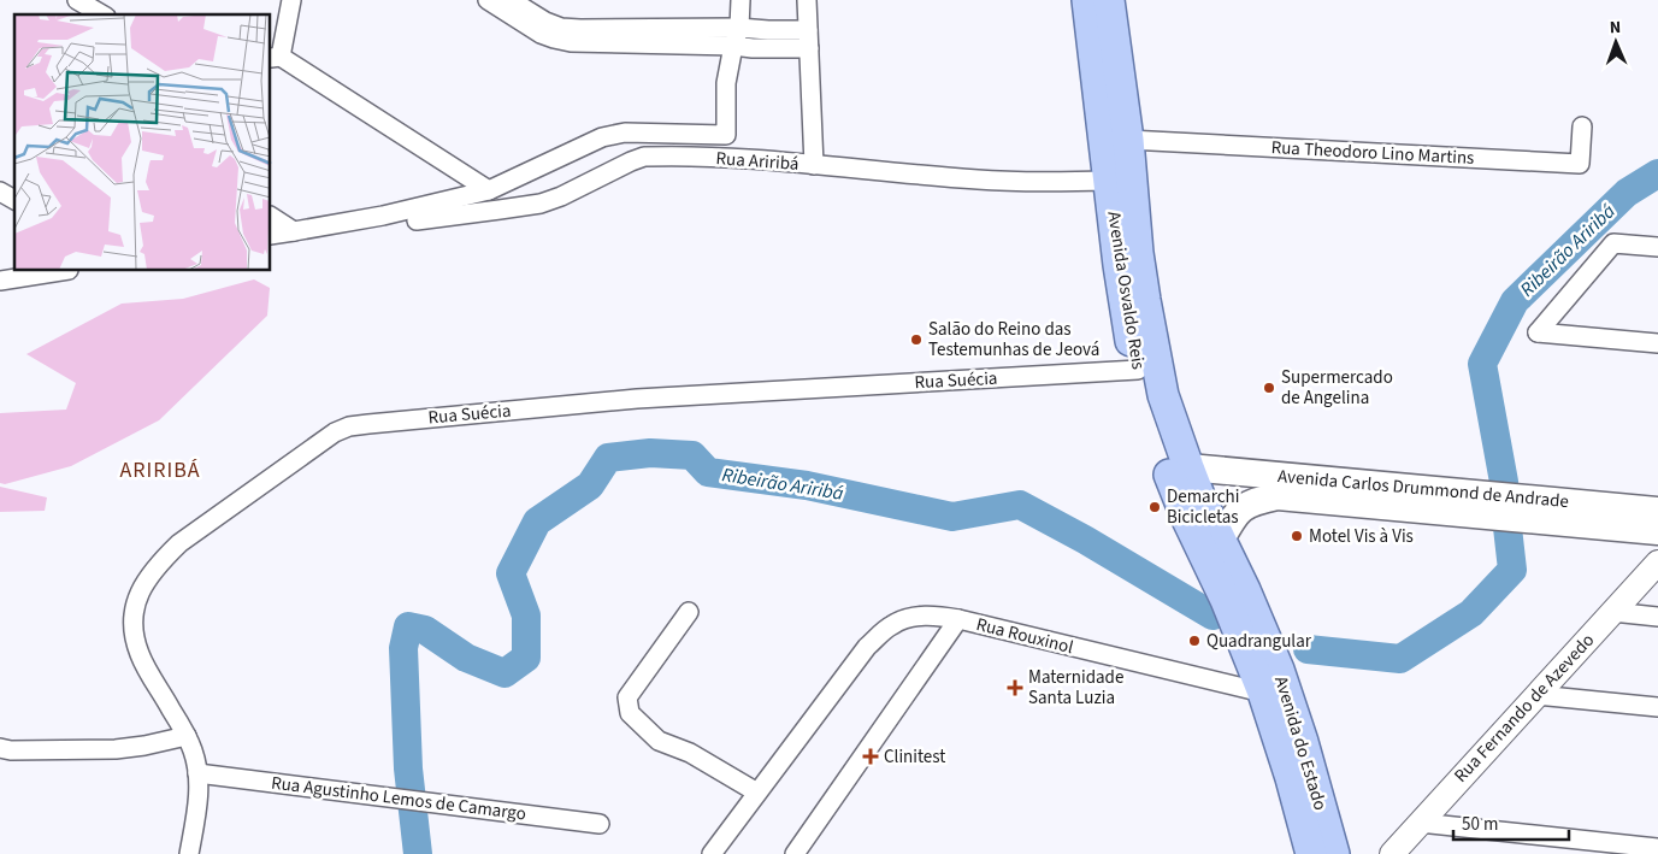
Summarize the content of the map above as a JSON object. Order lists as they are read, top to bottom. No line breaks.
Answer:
{"streets":{"main road":["Avenida Osvaldo Reis","Avenida Carlos Drummond de Andrade","Avenida do Estado"],"street":["Rua Theodoro Lino Martins","Rua Ariribá","Rua Suécia","Rua Rouxinol","Rua Fernando de Azevedo","Rua Agustinho Lemos de Camargo"]},"crossings":[["Rua Theodoro Lino Martins","Avenida Osvaldo Reis"],["Rua Ariribá","Avenida Osvaldo Reis"],["Avenida Osvaldo Reis","Rua Suécia"],["Avenida Osvaldo Reis","Avenida Carlos Drummond de Andrade"],["Avenida Osvaldo Reis","Avenida do Estado"],["Rua Suécia","Rua Agustinho Lemos de Camargo"],["Rua Rouxinol","Avenida do Estado"]],"districts":["ARIRIBÁ"],"water":["Ribeirão Ariribá"],"places":{"other":["Salão do Reino das Testemunhas de Jeová","Supermercado de Angelina","Demarchi Bicicletas","Motel Vis à Vis","Quadrangular"],"health":["Maternidade Santa Luzia","Clinitest"]},"scale_bar":"50 m","north":"top"}
